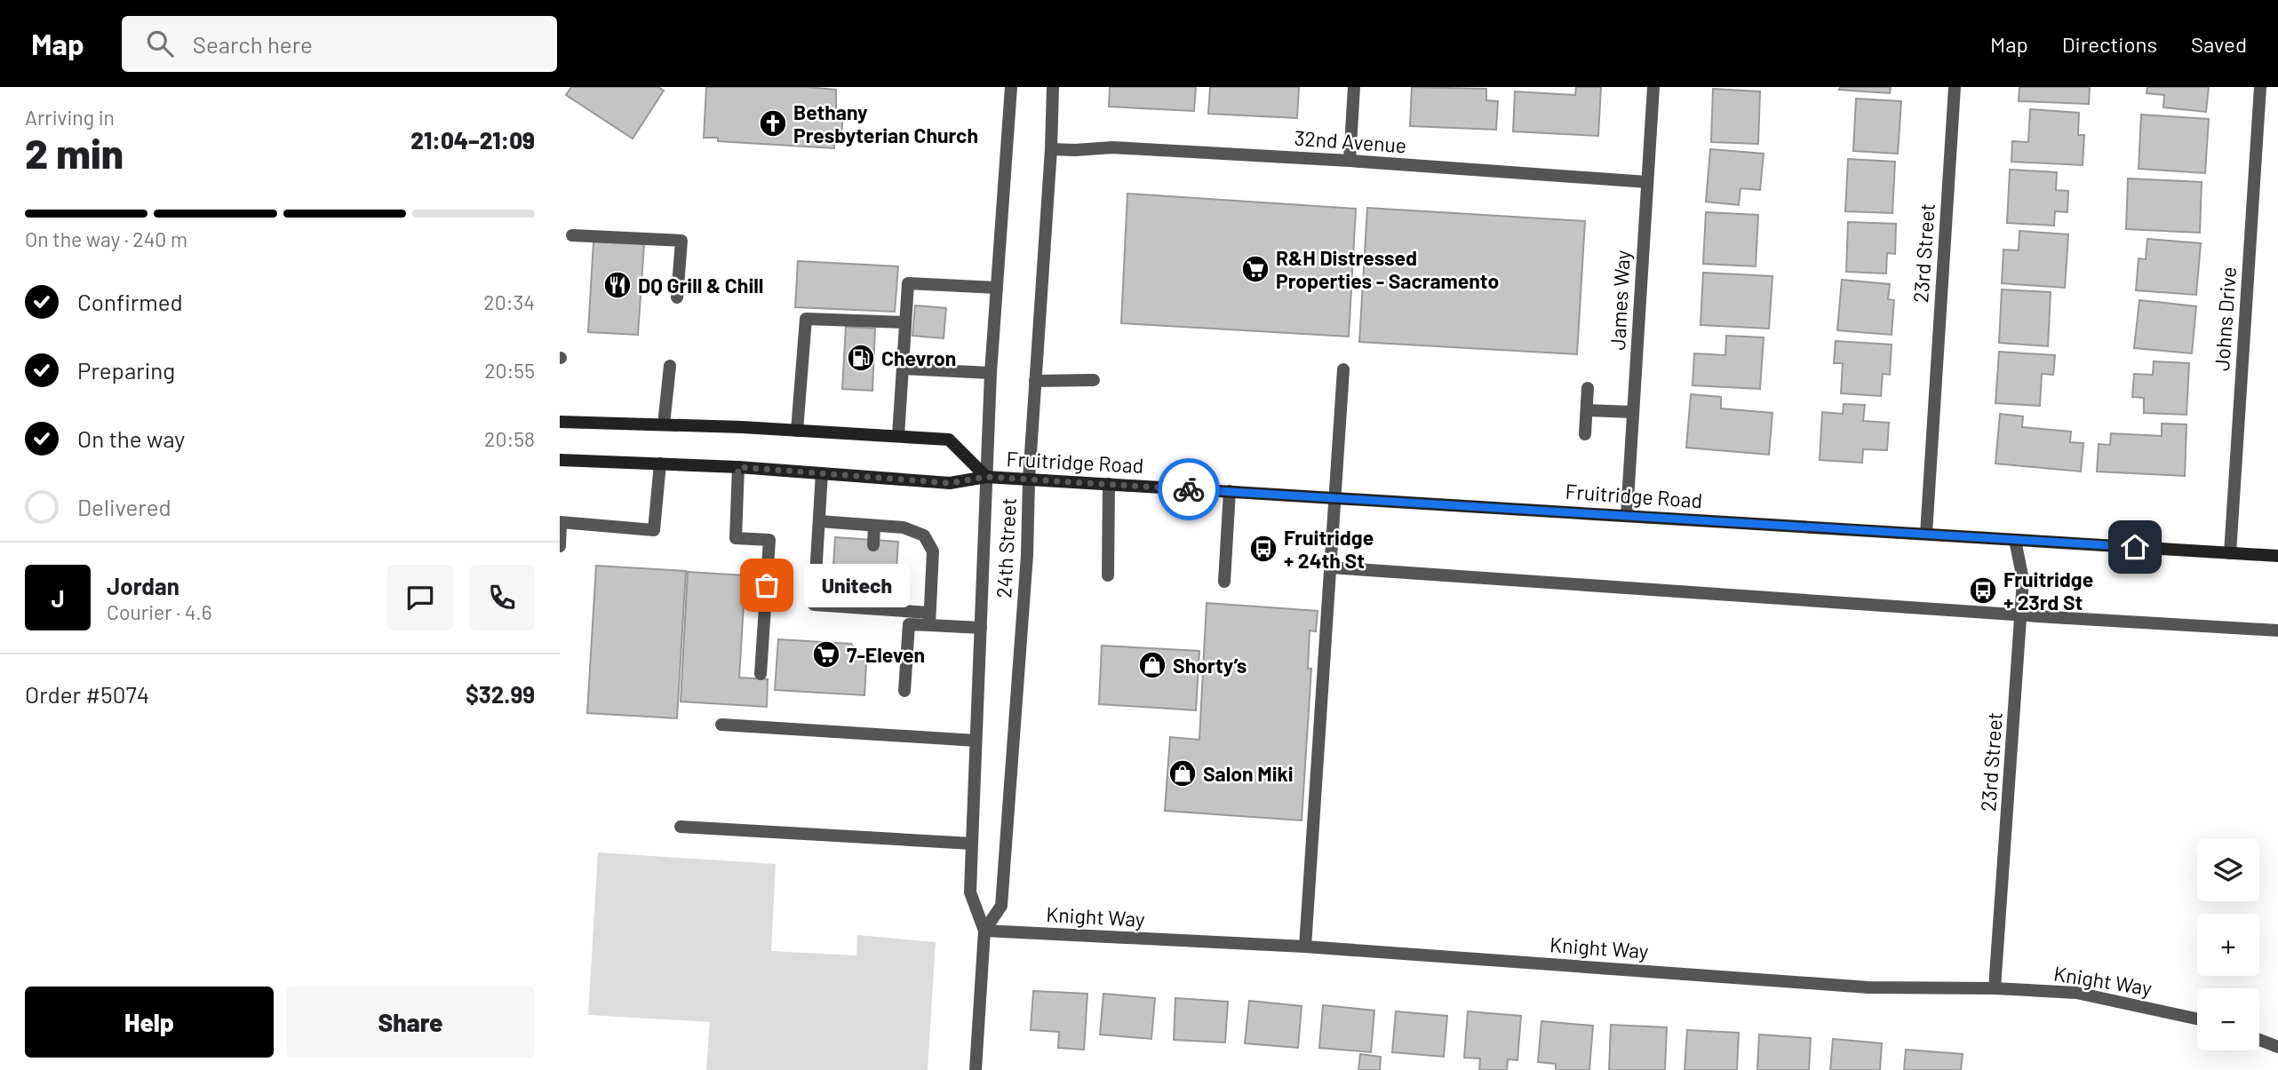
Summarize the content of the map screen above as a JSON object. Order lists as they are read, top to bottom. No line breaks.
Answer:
{"streets":{"main road":["Fruitridge Road"],"street":["32nd Avenue","23rd Street","James Way","Johns Drive","24th Street","Knight Way"]},"crossings":[["32nd Avenue","James Way"],["32nd Avenue","24th Street"],["23rd Street","Fruitridge Road"],["23rd Street","Knight Way"],["James Way","Fruitridge Road"],["Johns Drive","Fruitridge Road"],["Fruitridge Road","24th Street"],["24th Street","Knight Way"]],"places":{"church":["Bethany Presbyterian Church"],"supermarket":["R&H Distressed Properties - Sacramento","7-Eleven"],"restaurant":["DQ Grill & Chill"],"fuel station":["Chevron"],"bus stop":["Fruitridge + 24th St","Fruitridge + 23rd St"],"other":["Unitech"],"shop":["Shorty’s","Salon Miki"]},"page":{"header":"Map","search":"Search here","nav":["Map","Directions","Saved"],"heading":["2 min","Arriving in","21:04–21:09"],"panel":["Jordan","Courier · 4.6","Order #5074","$32.99"],"bar":"On the way · 240 m","list":[["Confirmed","20:34"],["Preparing","20:55"],["On the way","20:58"],"Delivered"],"bubble":"Unitech","round":"J","map_buttons":["+","−"],"buttons":["Help","Share"]}}
